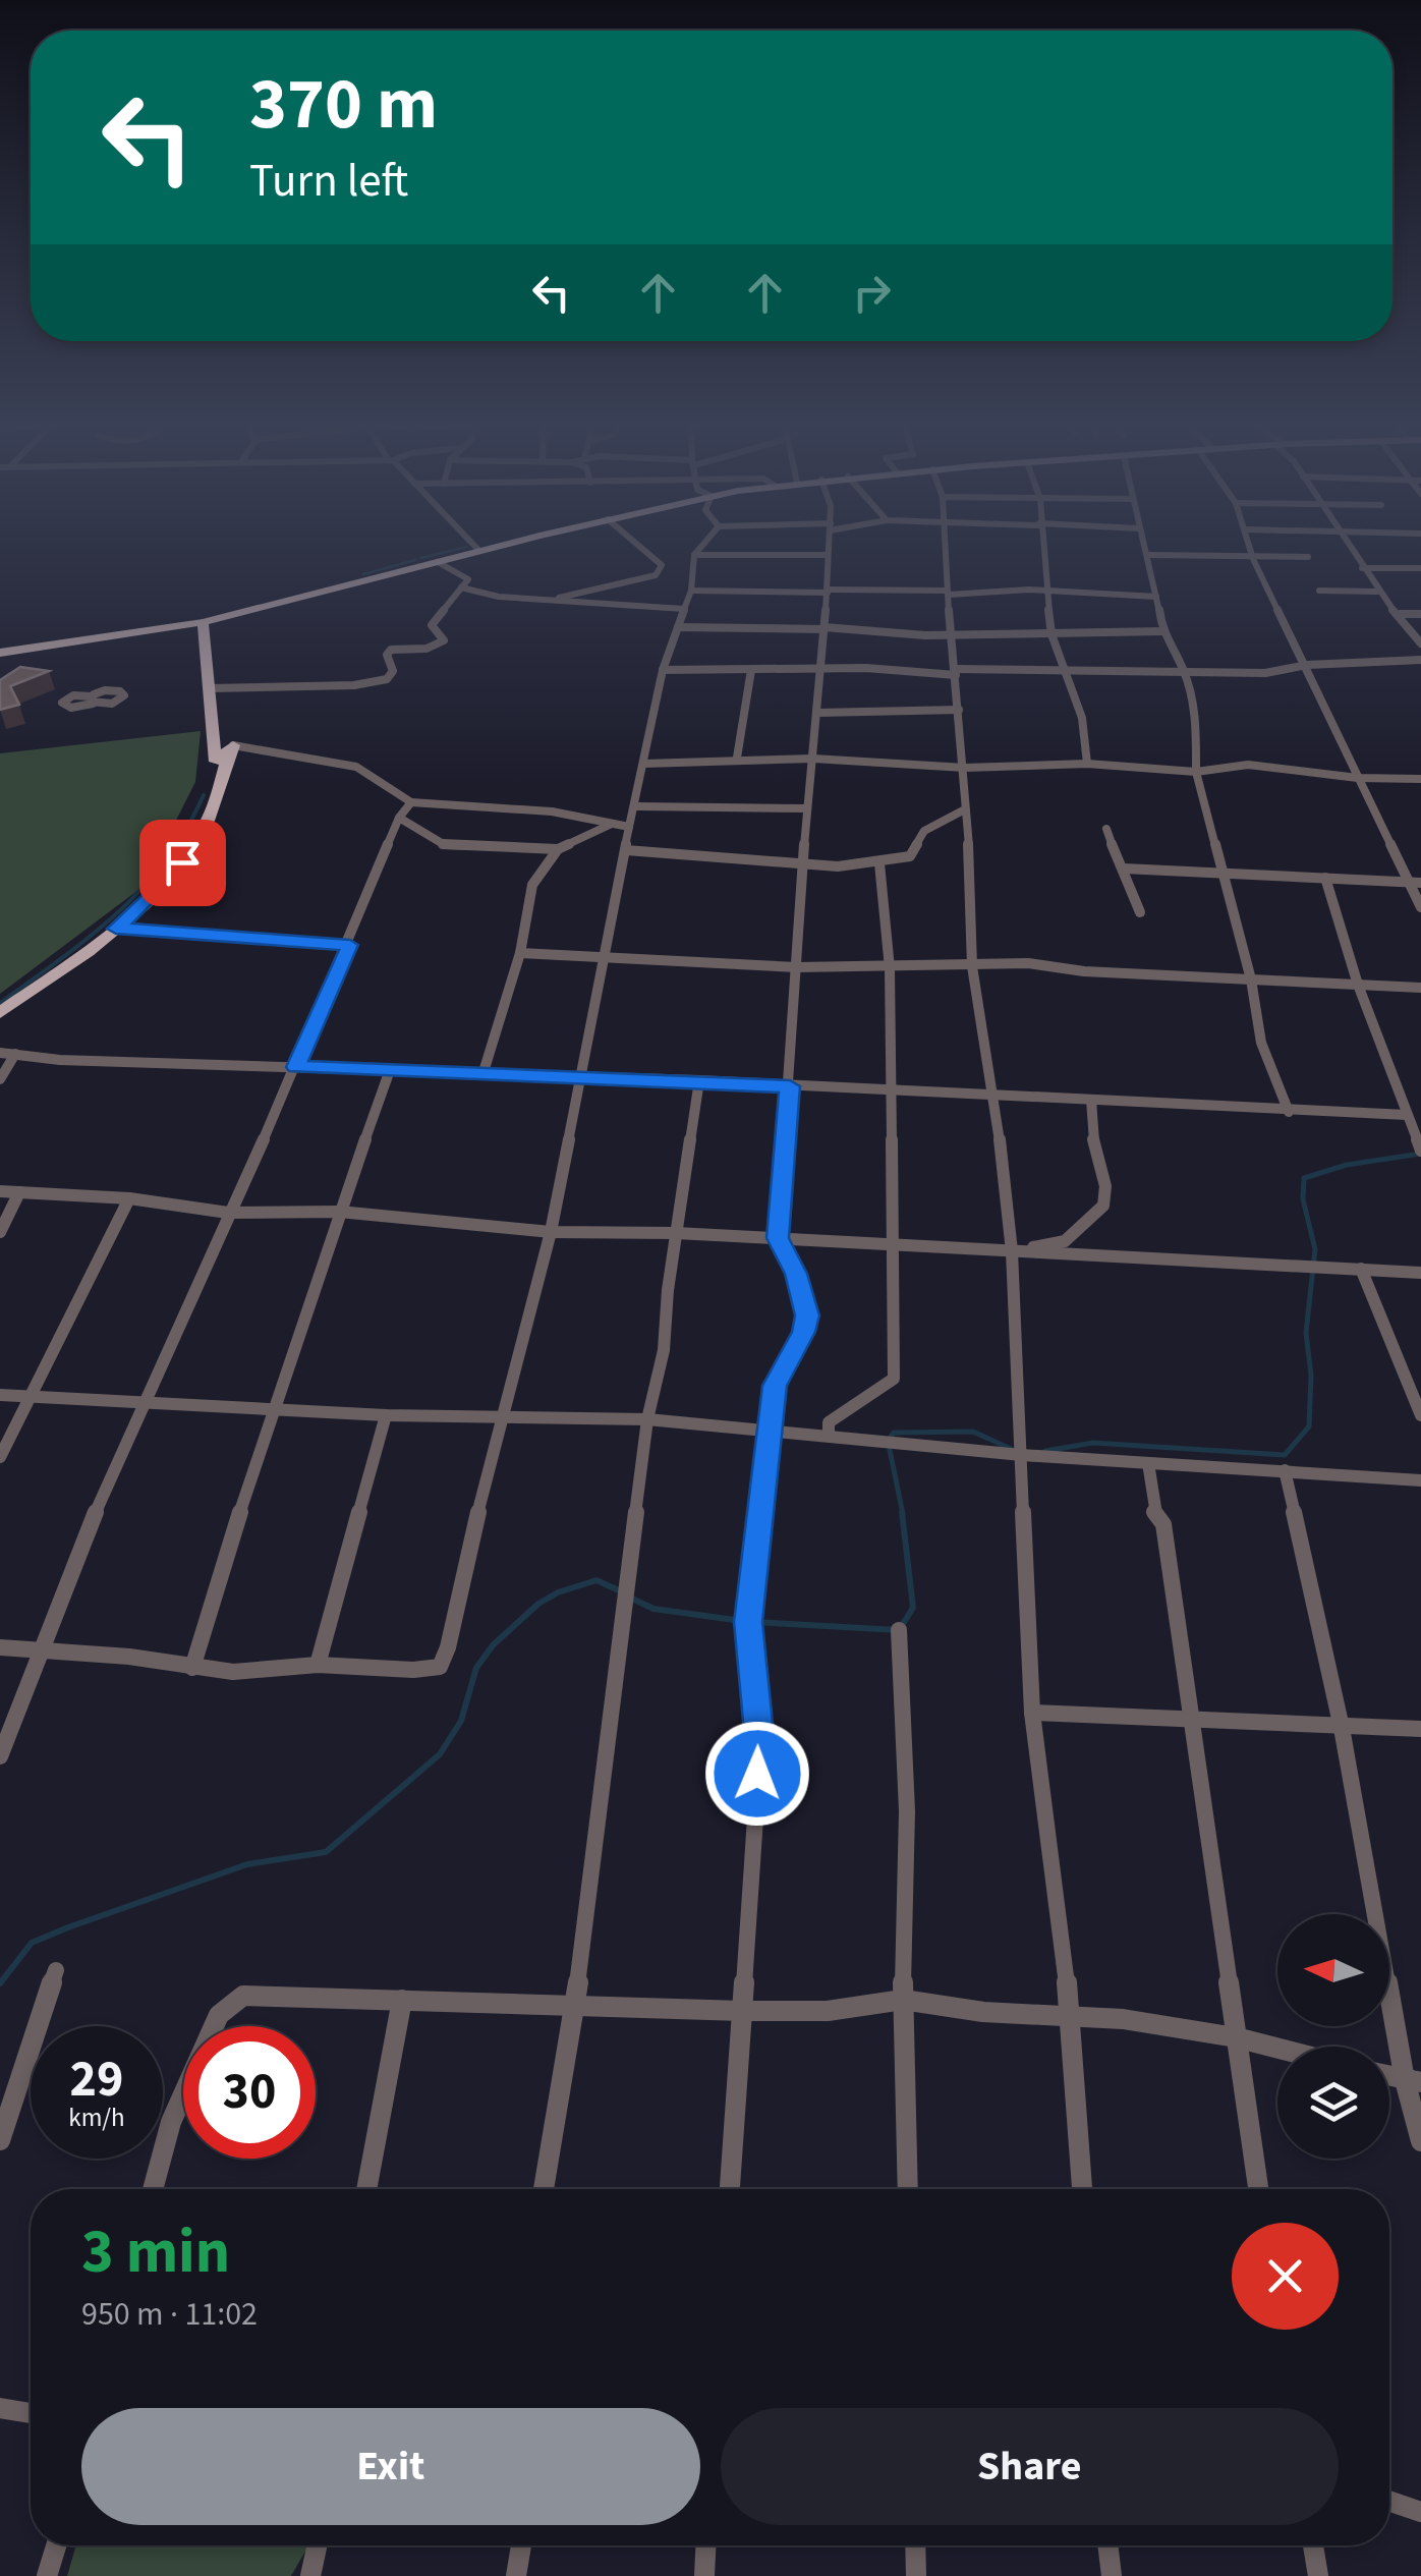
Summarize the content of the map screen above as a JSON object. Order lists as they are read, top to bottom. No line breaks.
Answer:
{"north":"left","page":{"turn":["370 m","Turn left"],"speed":"29 km/h","limit":"30","heading":["3 min","950 m · 11:02"],"buttons":["Exit","Share"]}}
